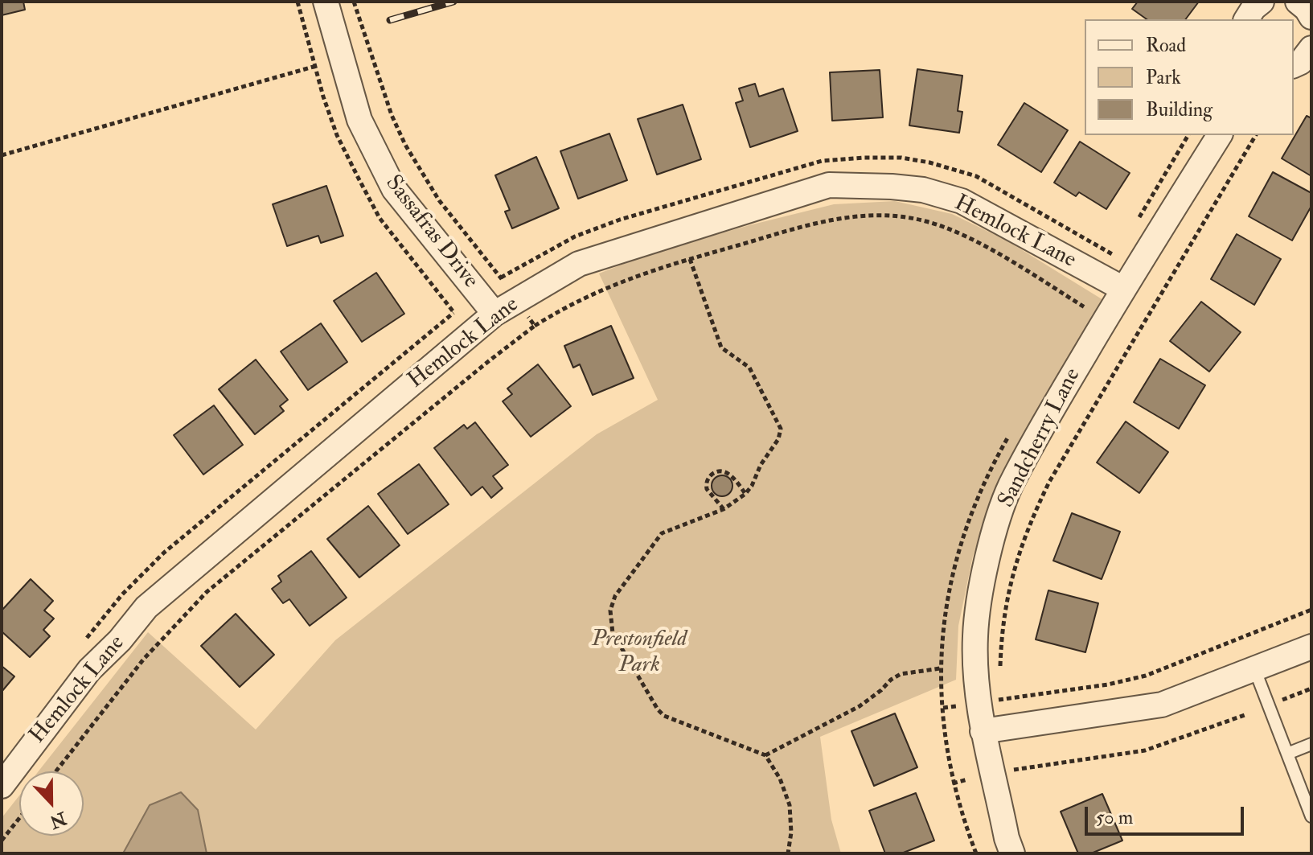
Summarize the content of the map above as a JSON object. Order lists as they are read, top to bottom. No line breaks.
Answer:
{"streets":{"street":["Sassafras Drive","Hemlock Lane","Sandcherry Lane"]},"crossings":[["Sassafras Drive","Hemlock Lane"],["Hemlock Lane","Sandcherry Lane"]],"parks":["Prestonfield Park"],"legend":["Road","Park","Building"],"scale_bar":"50 m","north":"bottom"}
